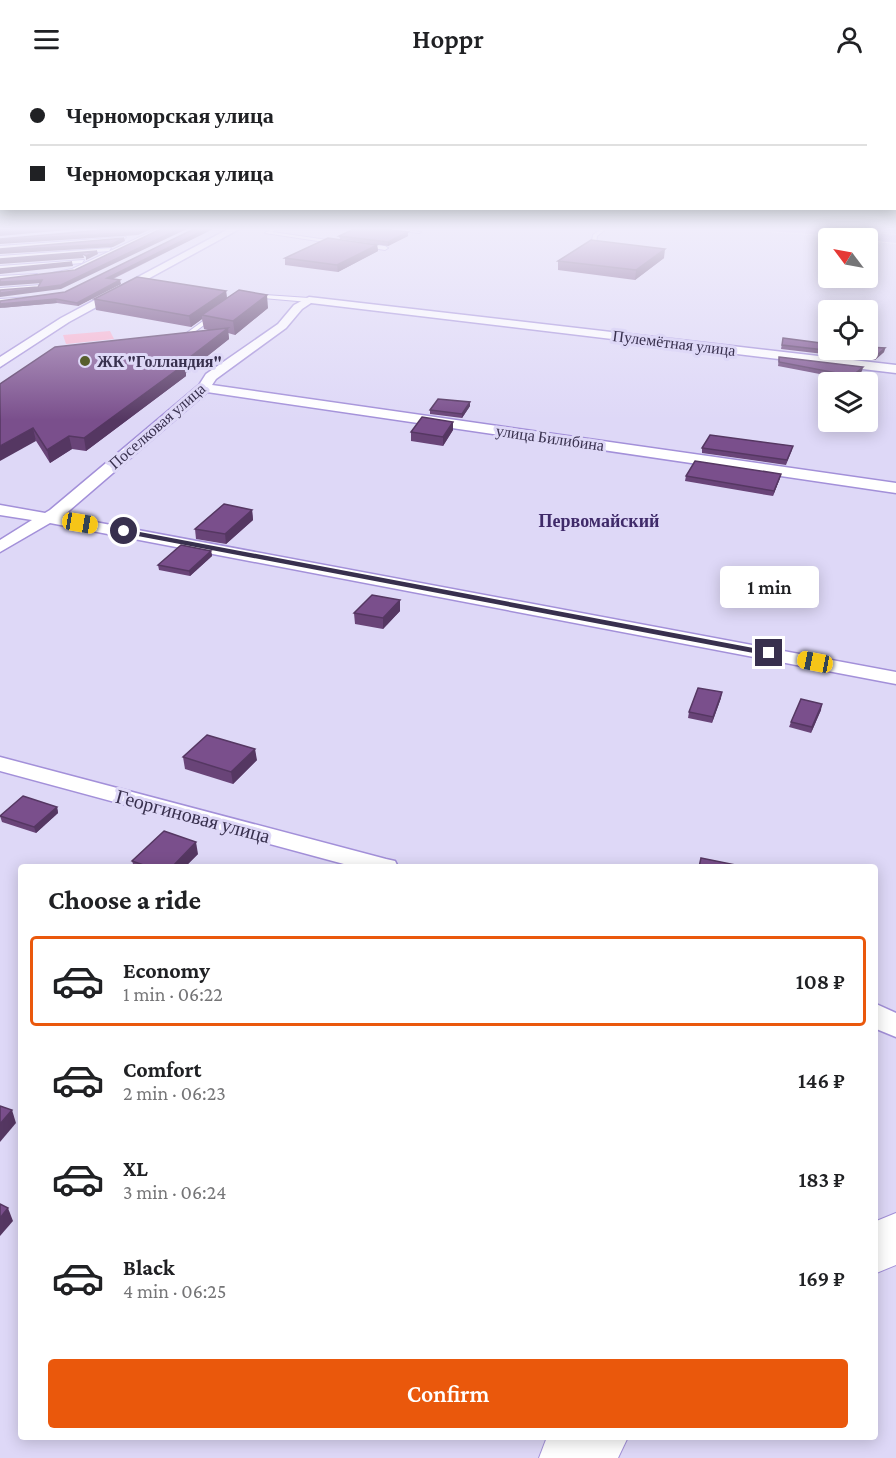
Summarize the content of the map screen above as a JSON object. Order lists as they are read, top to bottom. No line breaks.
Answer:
{"streets":{"street":["Пулемётная улица","Поселковая улица","улица Билибина","Георгиновая улица"]},"crossings":[["Пулемётная улица","Поселковая улица"],["Поселковая улица","улица Билибина"]],"districts":["Первомайский"],"places":["ЖК \"Голландия\""],"north":"top left","page":{"header":"Hoppr","banner":["Черноморская улица","Черноморская улица"],"bubble":"1 min","heading":"Choose a ride","list":[{"name":"Economy","note":"1 min · 06:22","value":"108 ₽"},{"name":"Comfort","note":"2 min · 06:23","value":"146 ₽"},{"name":"XL","note":"3 min · 06:24","value":"183 ₽"},{"name":"Black","note":"4 min · 06:25","value":"169 ₽"}],"buttons":"Confirm"}}
